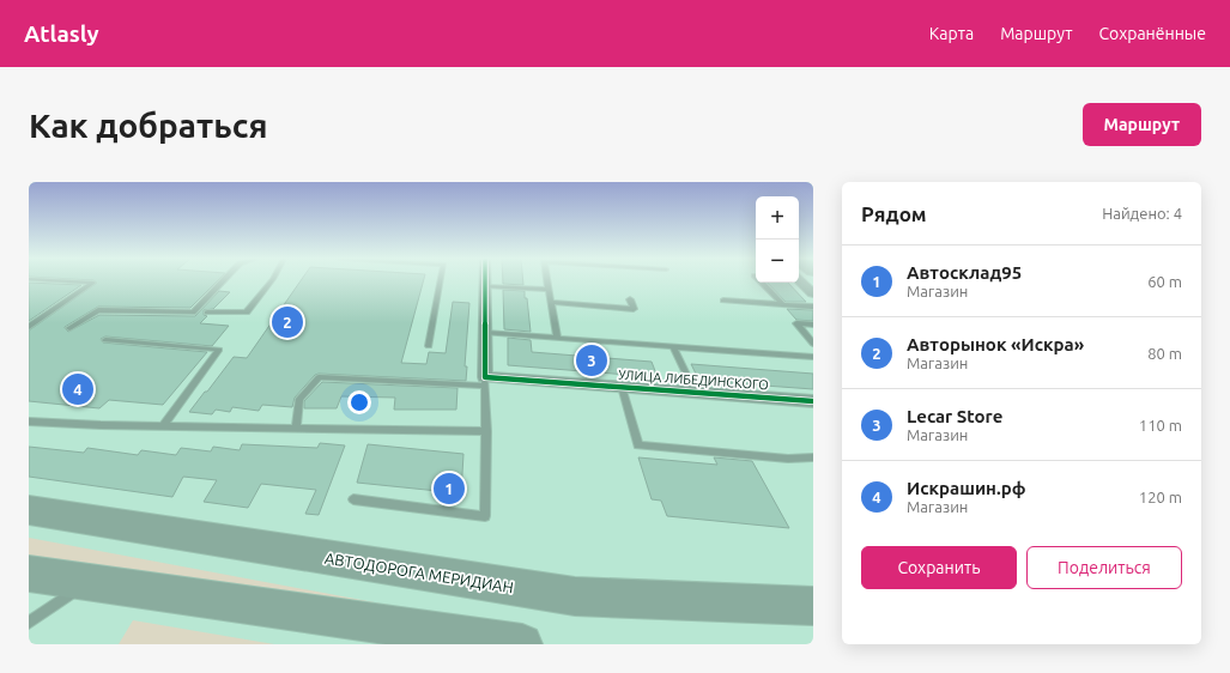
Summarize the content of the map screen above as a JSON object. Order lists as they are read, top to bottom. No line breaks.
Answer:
{"streets":{"main road":["АВТОДОРОГА МЕРИДИАН"],"street":["УЛИЦА ЛИБЕДИНСКОГО"]},"page":{"header":"Atlasly","nav":["Карта","Маршрут","Сохранённые"],"buttons":["Маршрут",["Сохранить","Поделиться"]],"title":"Как добраться","heading":["Рядом","Найдено: 4"],"map_buttons":["+","−"],"list":[{"mark":"1","name":"Автосклад95","note":"Магазин","value":"60 m"},{"mark":"2","name":"Авторынок «Искра»","note":"Магазин","value":"80 m"},{"mark":"3","name":"Lecar Store","note":"Магазин","value":"110 m"},{"mark":"4","name":"Искрашин.рф","note":"Магазин","value":"120 m"}],"pins":["2","3","4","1"]}}
